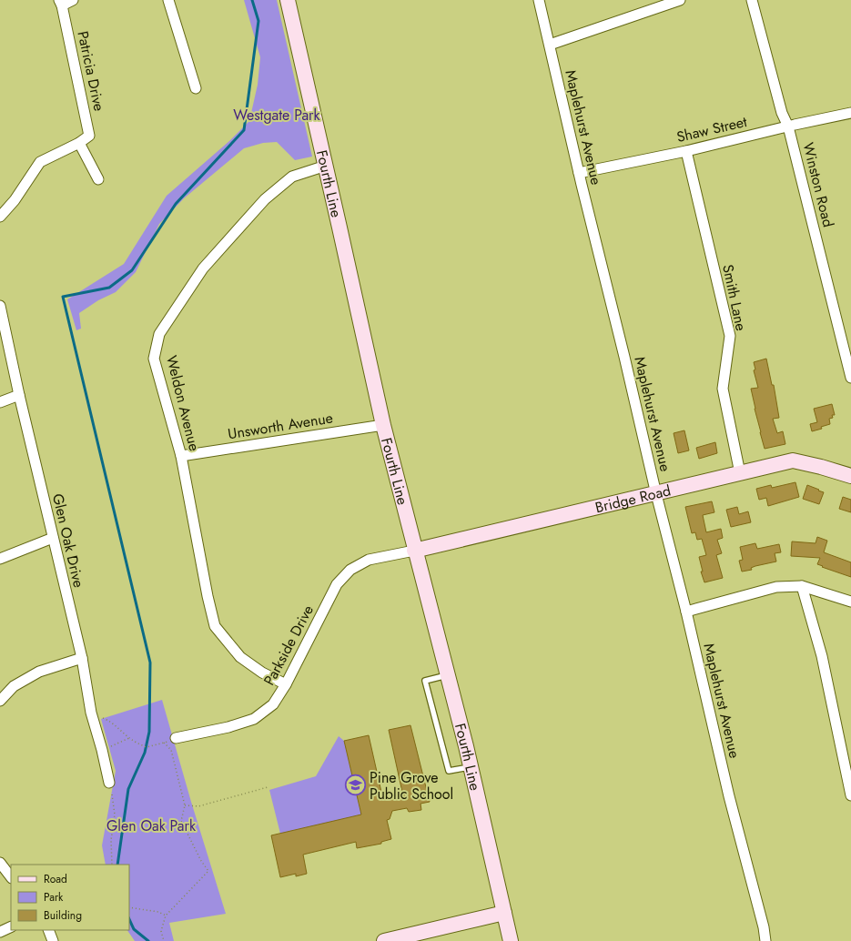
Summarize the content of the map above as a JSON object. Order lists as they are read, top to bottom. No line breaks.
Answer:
{"streets":{"street":["Patricia Drive","Maplehurst Avenue","Shaw Street","Fourth Line","Winston Road","Smith Lane","Weldon Avenue","Unsworth Avenue","Bridge Road","Glen Oak Drive","Parkside Drive"]},"crossings":[["Maplehurst Avenue","Shaw Street"],["Maplehurst Avenue","Bridge Road"],["Shaw Street","Winston Road"],["Shaw Street","Smith Lane"],["Fourth Line","Weldon Avenue"],["Fourth Line","Unsworth Avenue"],["Fourth Line","Bridge Road"],["Fourth Line","Parkside Drive"],["Smith Lane","Bridge Road"],["Weldon Avenue","Unsworth Avenue"],["Weldon Avenue","Parkside Drive"],["Bridge Road","Parkside Drive"]],"parks":["Westgate Park","Glen Oak Park"],"places":{"school or university":["Pine Grove Public School"]},"legend":["Road","Park","Building"]}
